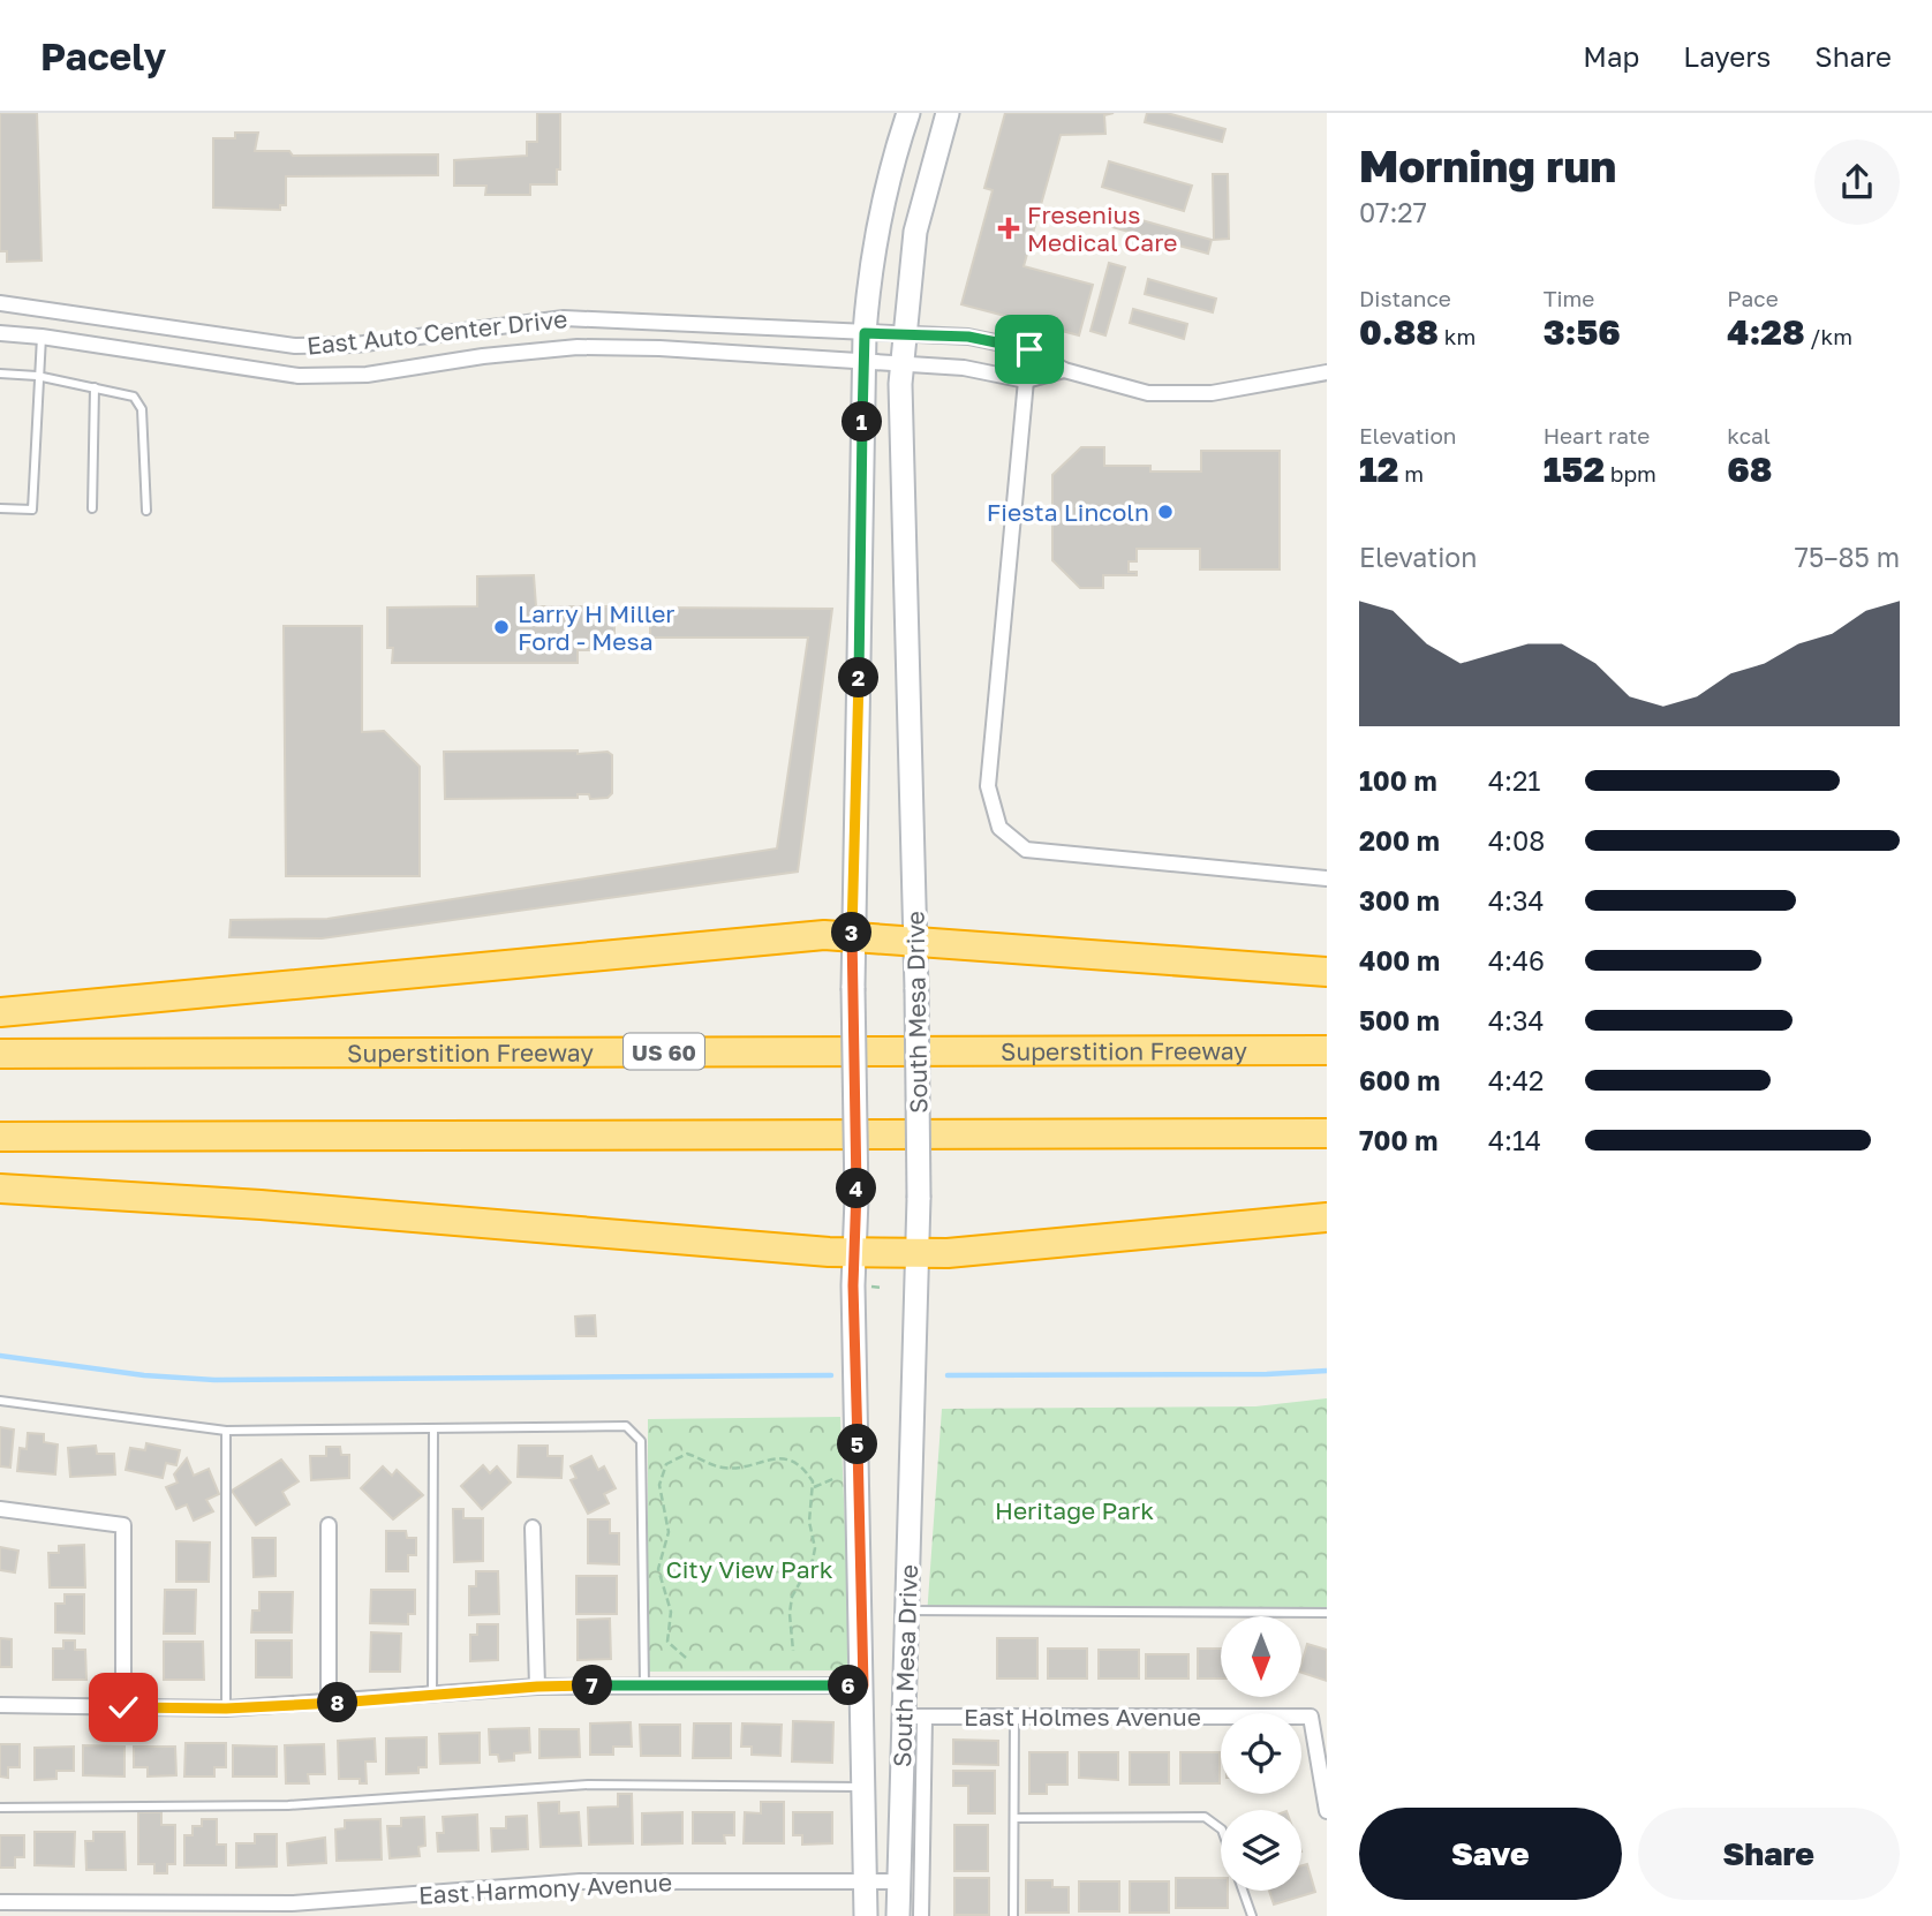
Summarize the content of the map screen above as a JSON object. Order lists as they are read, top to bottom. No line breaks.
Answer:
{"streets":{"highway":["Superstition Freeway","US 60"],"main road":["South Mesa Drive"],"street":["East Auto Center Drive","East Holmes Avenue","East Harmony Avenue"]},"crossings":[["East Auto Center Drive","South Mesa Drive"],["South Mesa Drive","East Holmes Avenue"],["South Mesa Drive","East Harmony Avenue"]],"parks":["Heritage Park","City View Park"],"places":{"health":["Fresenius Medical Care"],"other":["Fiesta Lincoln","Larry H Miller Ford - Mesa"]},"north":"bottom","page":{"header":"Pacely","nav":["Map","Layers","Share"],"heading":["Morning run","07:27"],"stats":[["Distance","0.88 km"],["Time","3:56"],["Pace","4:28 /km"],["Elevation","12 m"],["Heart rate","152 bpm"],["kcal","68"]],"pins":["1","2","3","4","5","6","7","8"],"chart":["Elevation","75–85 m"],"list":[{"name":"100 m","note":"4:21"},{"name":"200 m","note":"4:08"},{"name":"300 m","note":"4:34"},{"name":"400 m","note":"4:46"},{"name":"500 m","note":"4:34"},{"name":"600 m","note":"4:42"},{"name":"700 m","note":"4:14"}],"buttons":["Save","Share"]}}
